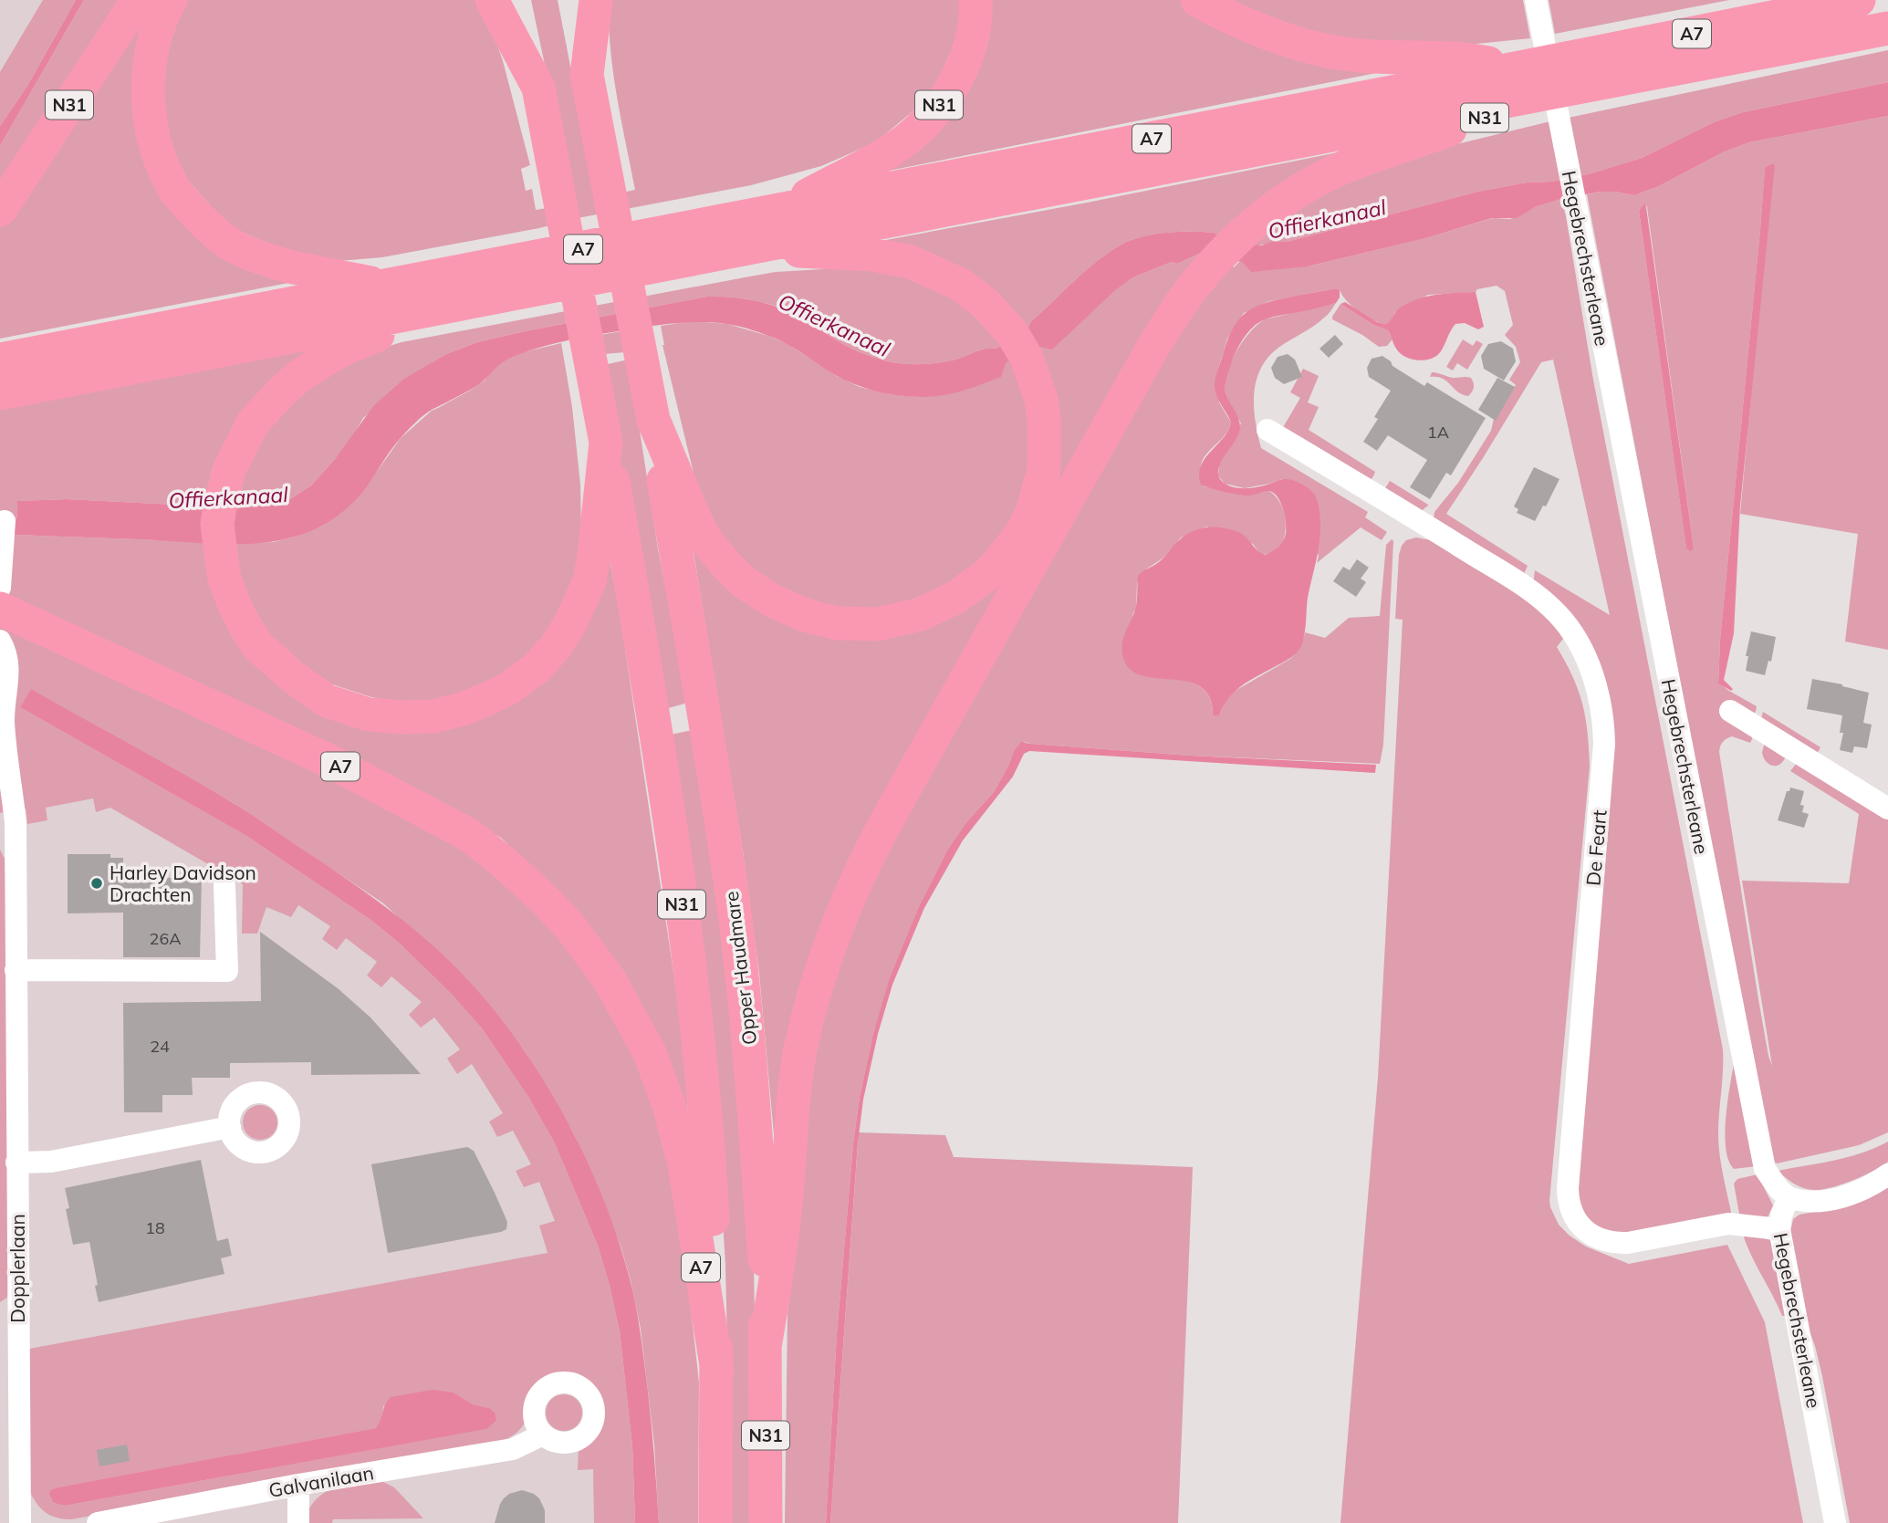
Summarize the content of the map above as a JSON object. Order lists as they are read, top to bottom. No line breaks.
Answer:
{"streets":{"highway":["A7","N31","Opper Haudmare"],"street":["Hegebrechsterleane","De Feart","Dopplerlaan","Galvanilaan"]},"crossings":[["A7","N31"],["A7","Opper Haudmare"],["N31","Opper Haudmare"],["Hegebrechsterleane","De Feart"]],"water":["Offierkanaal"],"places":["Harley Davidson Drachten"],"house_numbers":["1A","26A","24","18"]}
